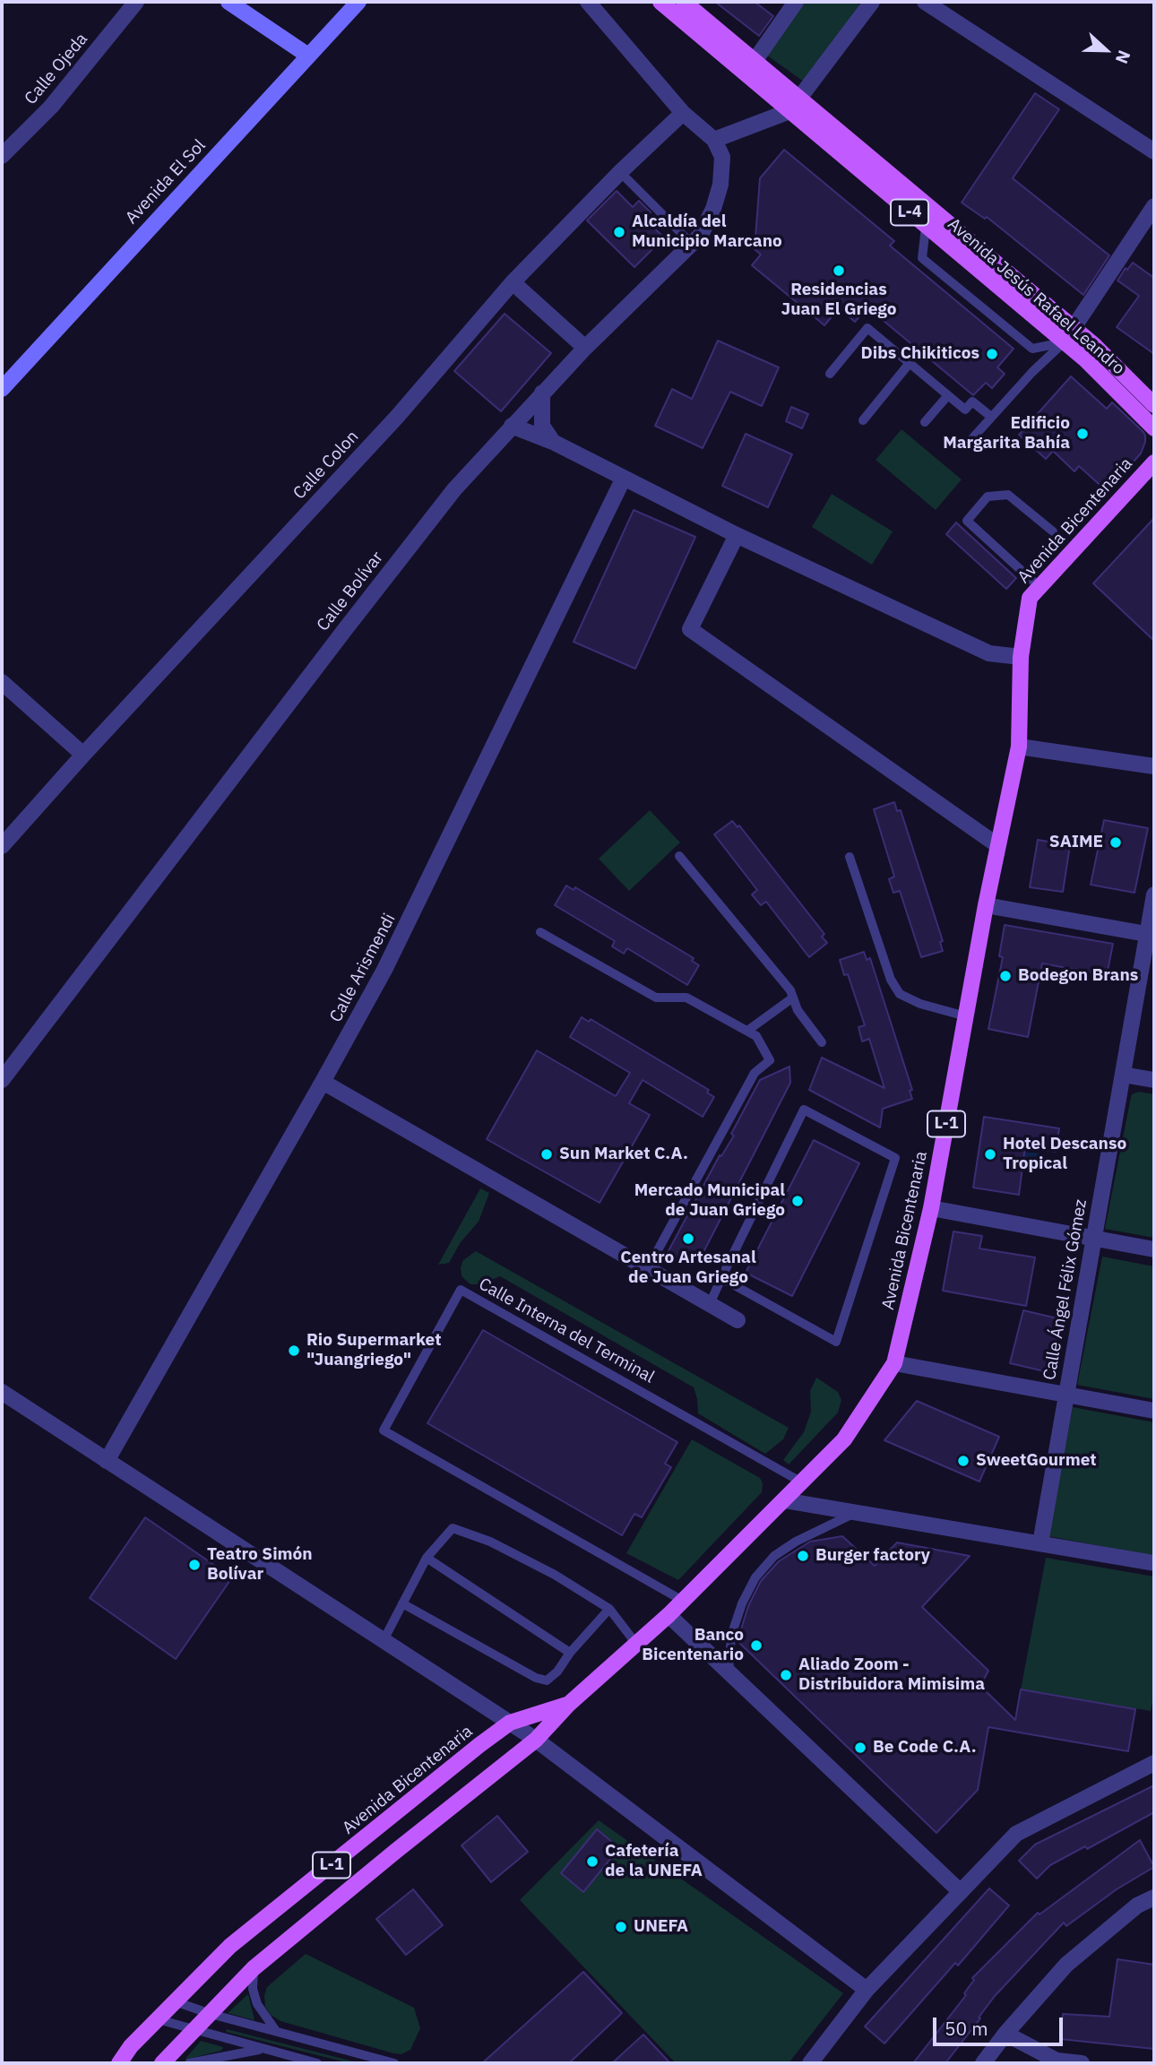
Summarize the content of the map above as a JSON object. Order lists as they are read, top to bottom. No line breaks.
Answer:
{"streets":{"main road":["L-4","Avenida Jesús Rafael Leandro","Avenida Bicentenaria","L-1"],"street":["Calle Ojeda","Avenida El Sol","Calle Colon","Calle Bolívar","Calle Arismendi","Calle Ángel Félix Gómez"],"lane":["Calle Interna del Terminal"]},"crossings":[["Avenida Bicentenaria","Calle Interna del Terminal"]],"places":["Alcaldía del Municipio Marcano","Residencias Juan El Griego","Dibs Chikiticos","Edificio Margarita Bahía","SAIME","Bodegon Brans","Sun Market C.A.","Hotel Descanso Tropical","Mercado Municipal de Juan Griego","Centro Artesanal de Juan Griego","Rio Supermarket \"Juangriego\"","SweetGourmet","Burger factory","Teatro Simón Bolívar","Banco Bicentenario","Aliado Zoom - Distribuidora Mimisima","Be Code C.A.","Cafetería de la UNEFA","UNEFA"],"scale_bar":"50 m","north":"right"}
